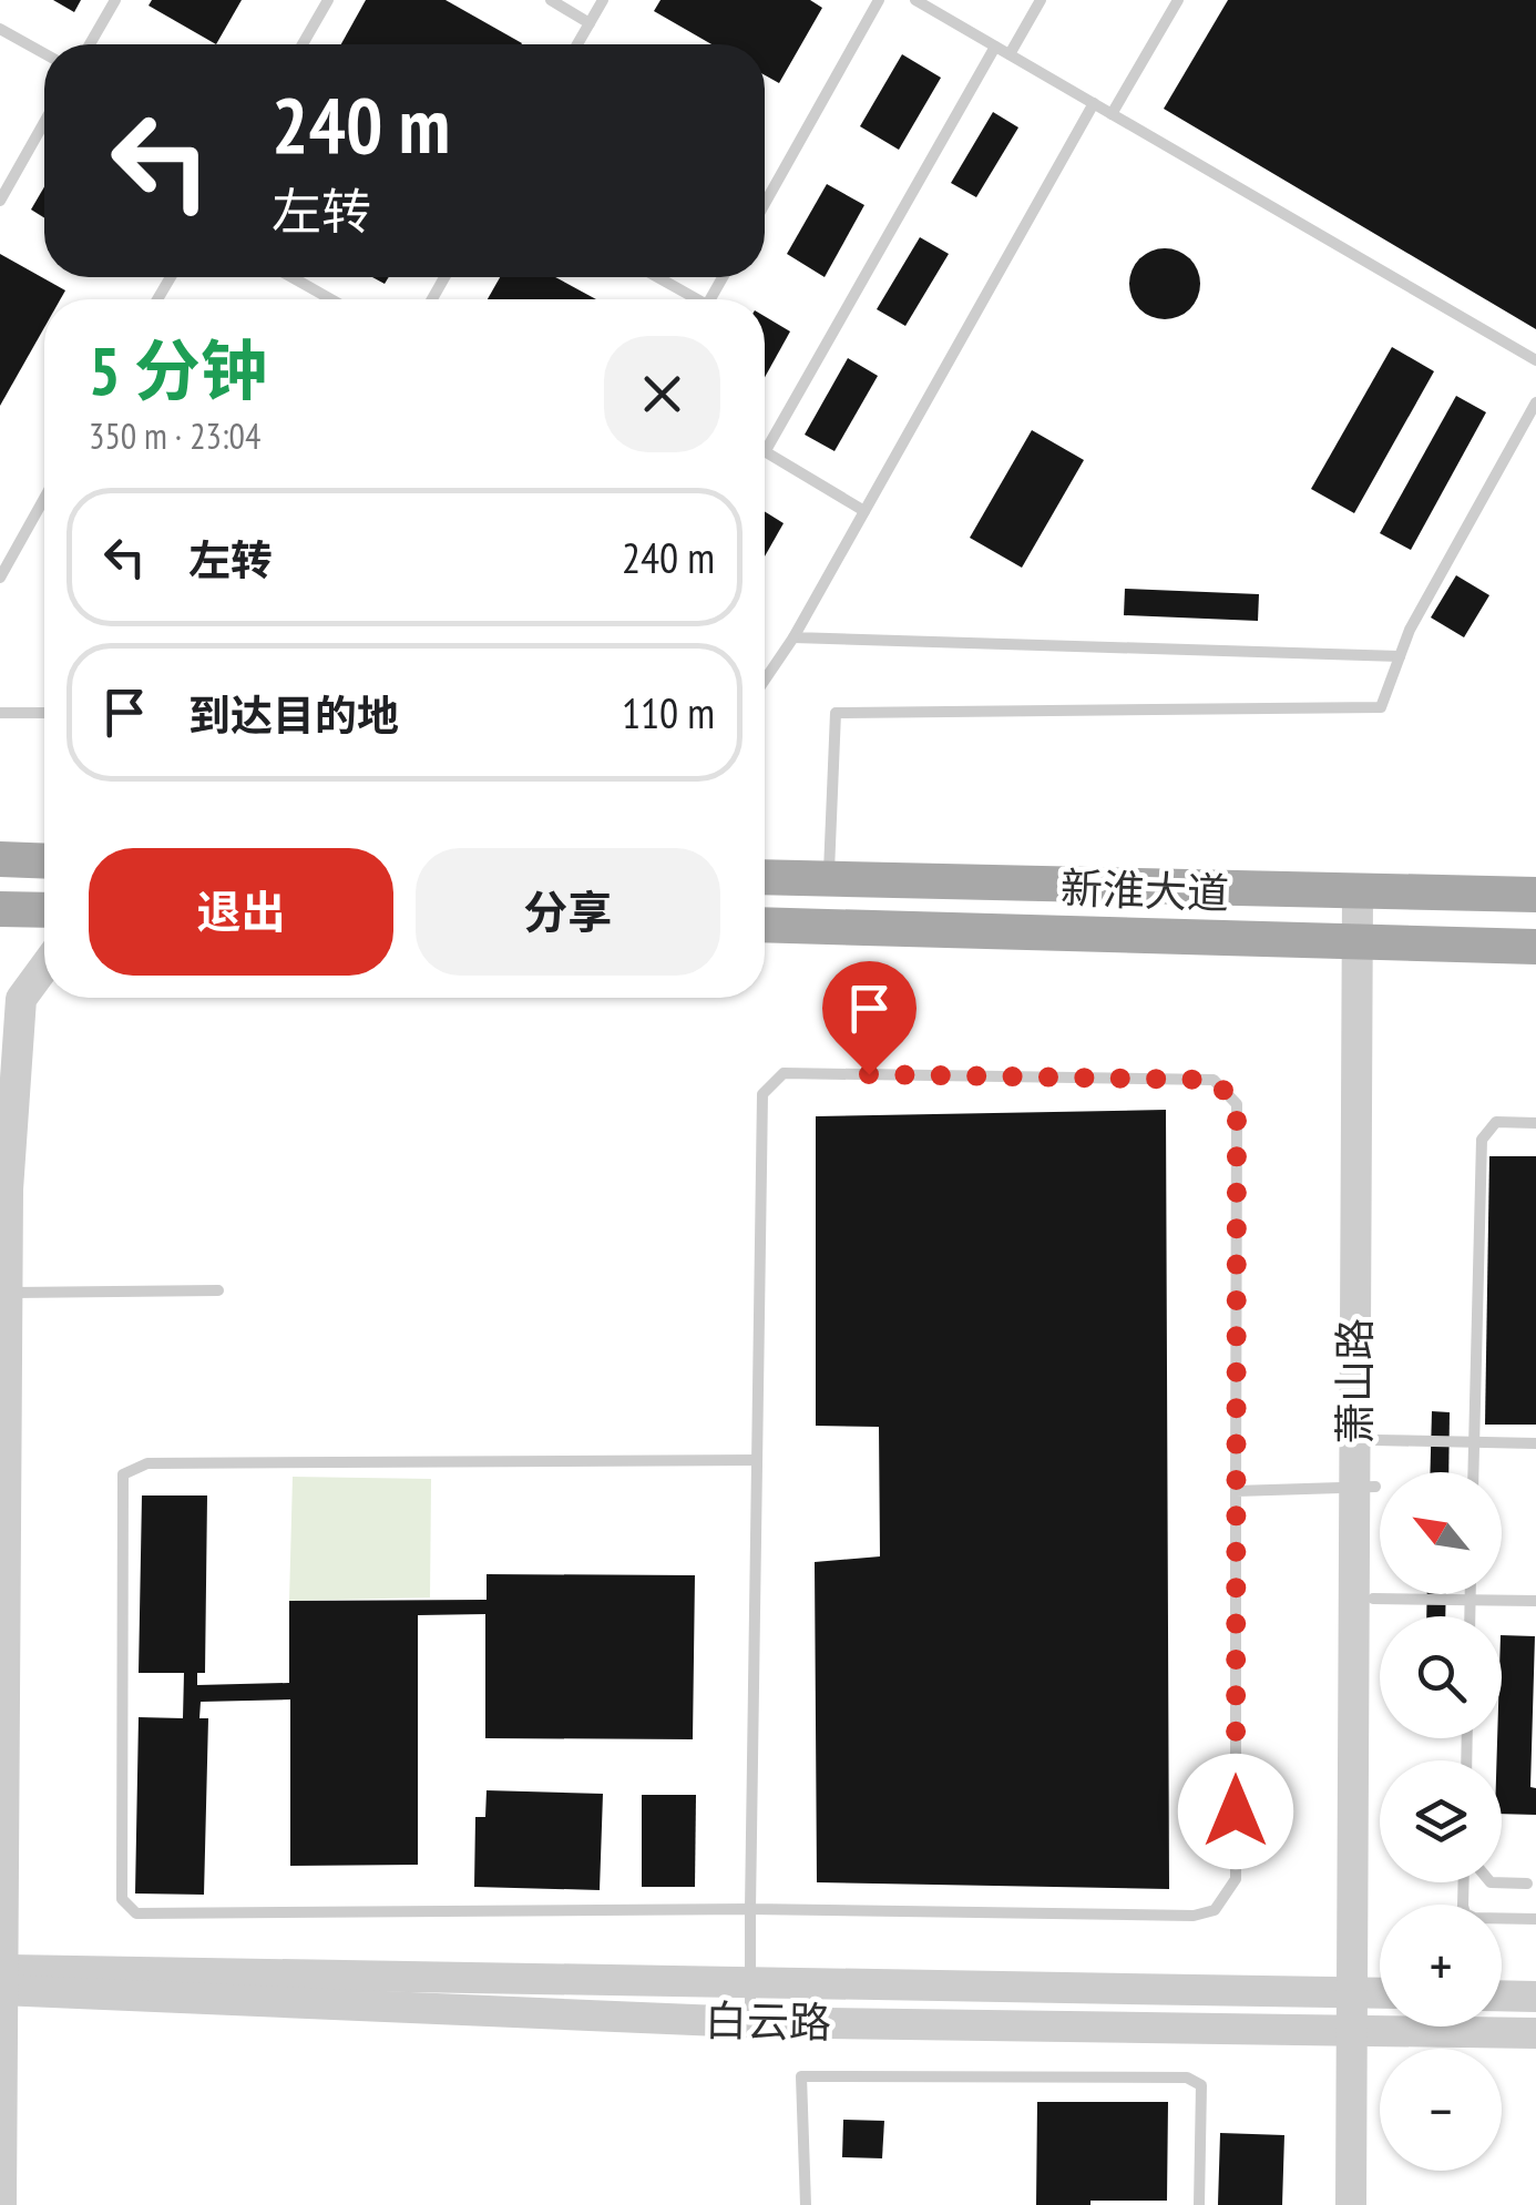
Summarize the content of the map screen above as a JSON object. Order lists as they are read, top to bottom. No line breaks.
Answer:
{"streets":{"main road":["新淮大道"],"street":["萧山路","白云路"]},"crossings":[["新淮大道","萧山路"],["萧山路","白云路"]],"north":"top left","page":{"turn":["240 m","左转"],"heading":["5 分钟","350 m · 23:04"],"list":[{"name":"左转","value":"240 m"},{"name":"到达目的地","value":"110 m"}],"buttons":["退出","分享"],"map_buttons":["+","−"]}}
